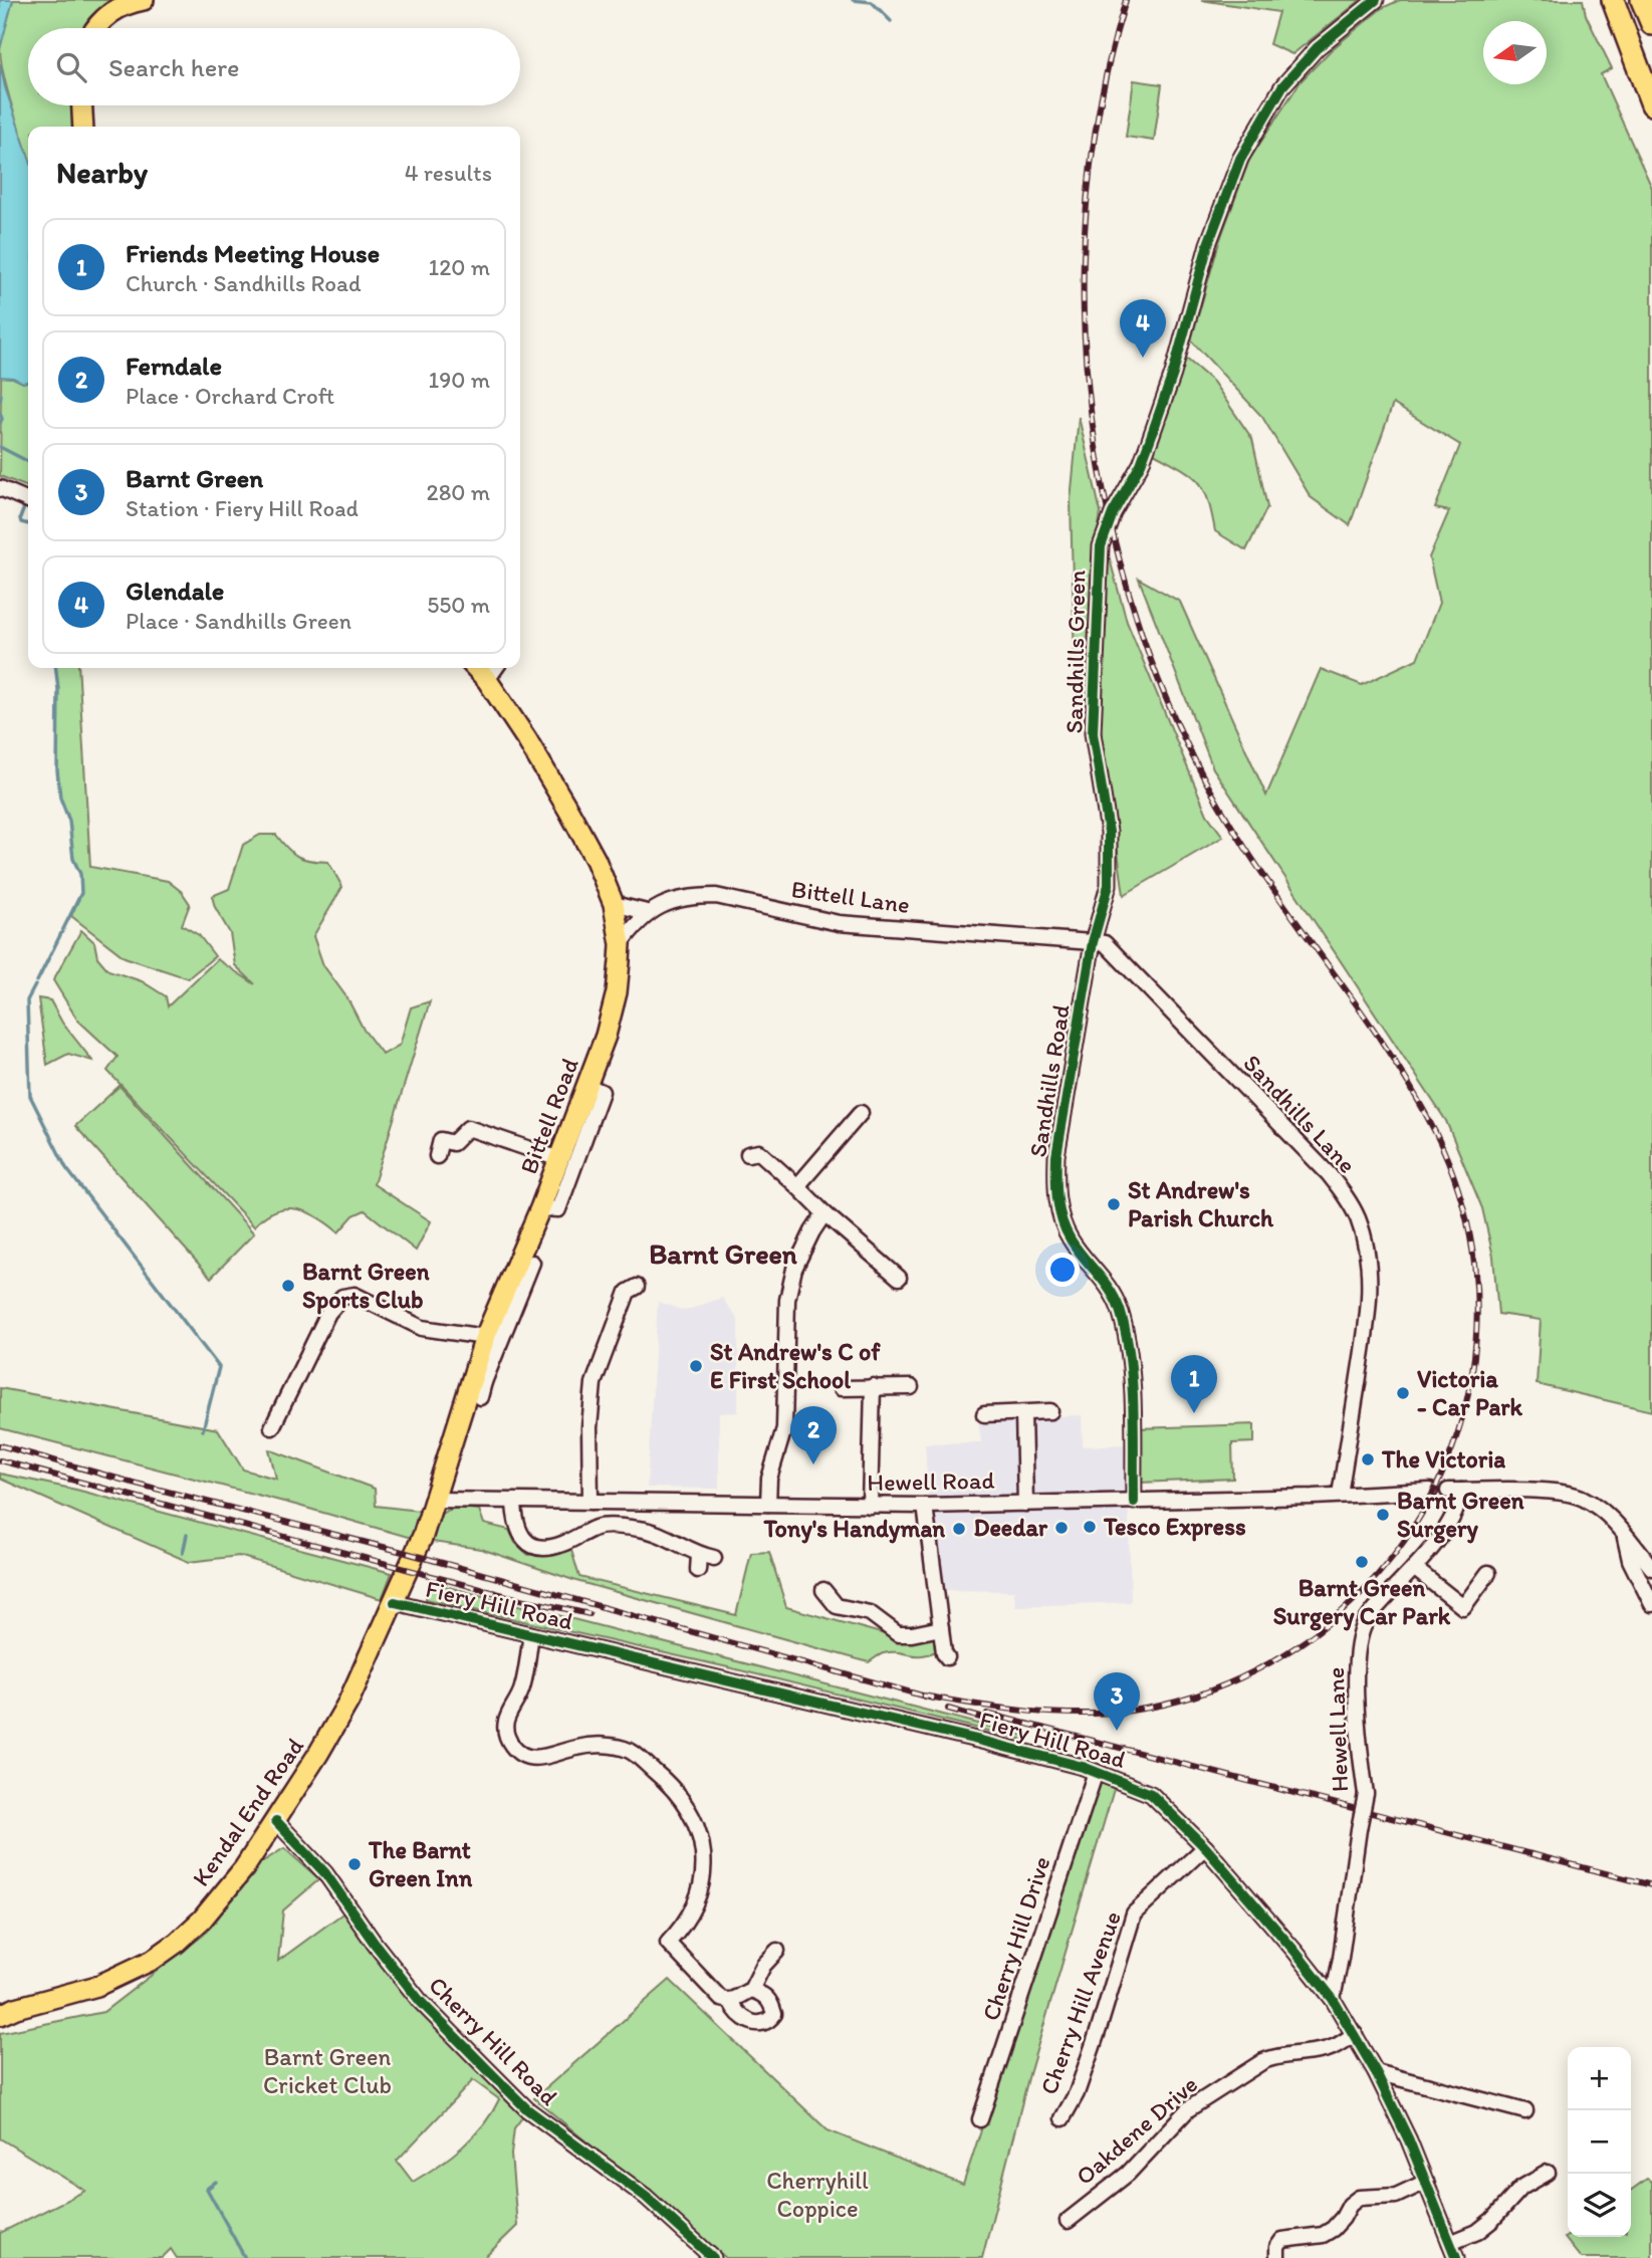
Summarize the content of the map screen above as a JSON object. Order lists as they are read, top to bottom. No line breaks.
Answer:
{"streets":{"main road":["Bittell Road","Kendal End Road"],"street":["Sandhills Green","Bittell Lane","Sandhills Road","Sandhills Lane","Hewell Road","Fiery Hill Road","Hewell Lane","Cherry Hill Drive","Cherry Hill Avenue","Cherry Hill Road","Oakdene Drive"]},"crossings":[["Sandhills Green","Bittell Lane"],["Sandhills Green","Sandhills Road"],["Sandhills Green","Sandhills Lane"],["Bittell Lane","Sandhills Road"],["Bittell Lane","Sandhills Lane"],["Bittell Lane","Bittell Road"],["Sandhills Road","Sandhills Lane"],["Sandhills Road","Hewell Road"],["Sandhills Lane","Hewell Road"],["Bittell Road","Hewell Road"],["Bittell Road","Fiery Hill Road"],["Bittell Road","Kendal End Road"],["Fiery Hill Road","Hewell Lane"],["Fiery Hill Road","Kendal End Road"],["Fiery Hill Road","Cherry Hill Drive"],["Fiery Hill Road","Cherry Hill Avenue"],["Fiery Hill Road","Oakdene Drive"],["Kendal End Road","Cherry Hill Road"]],"districts":["Barnt Green"],"parks":["Barnt Green Cricket Club","Cherryhill Coppice"],"places":["St Andrew's Parish Church","Barnt Green Sports Club","St Andrew's C of E First School","Victoria - Car Park","The Victoria","Barnt Green Surgery","Tesco Express","Deedar","Tony's Handyman","Barnt Green Surgery Car Park","The Barnt Green Inn"],"north":"left","page":{"search":"Search here","heading":["Nearby","4 results"],"list":[{"mark":"1","name":"Friends Meeting House","note":"Church · Sandhills Road","value":"120 m"},{"mark":"2","name":"Ferndale","note":"Place · Orchard Croft","value":"190 m"},{"mark":"3","name":"Barnt Green","note":"Station · Fiery Hill Road","value":"280 m"},{"mark":"4","name":"Glendale","note":"Place · Sandhills Green","value":"550 m"}],"pins":["4","1","2","3"],"map_buttons":["+","−"]}}
